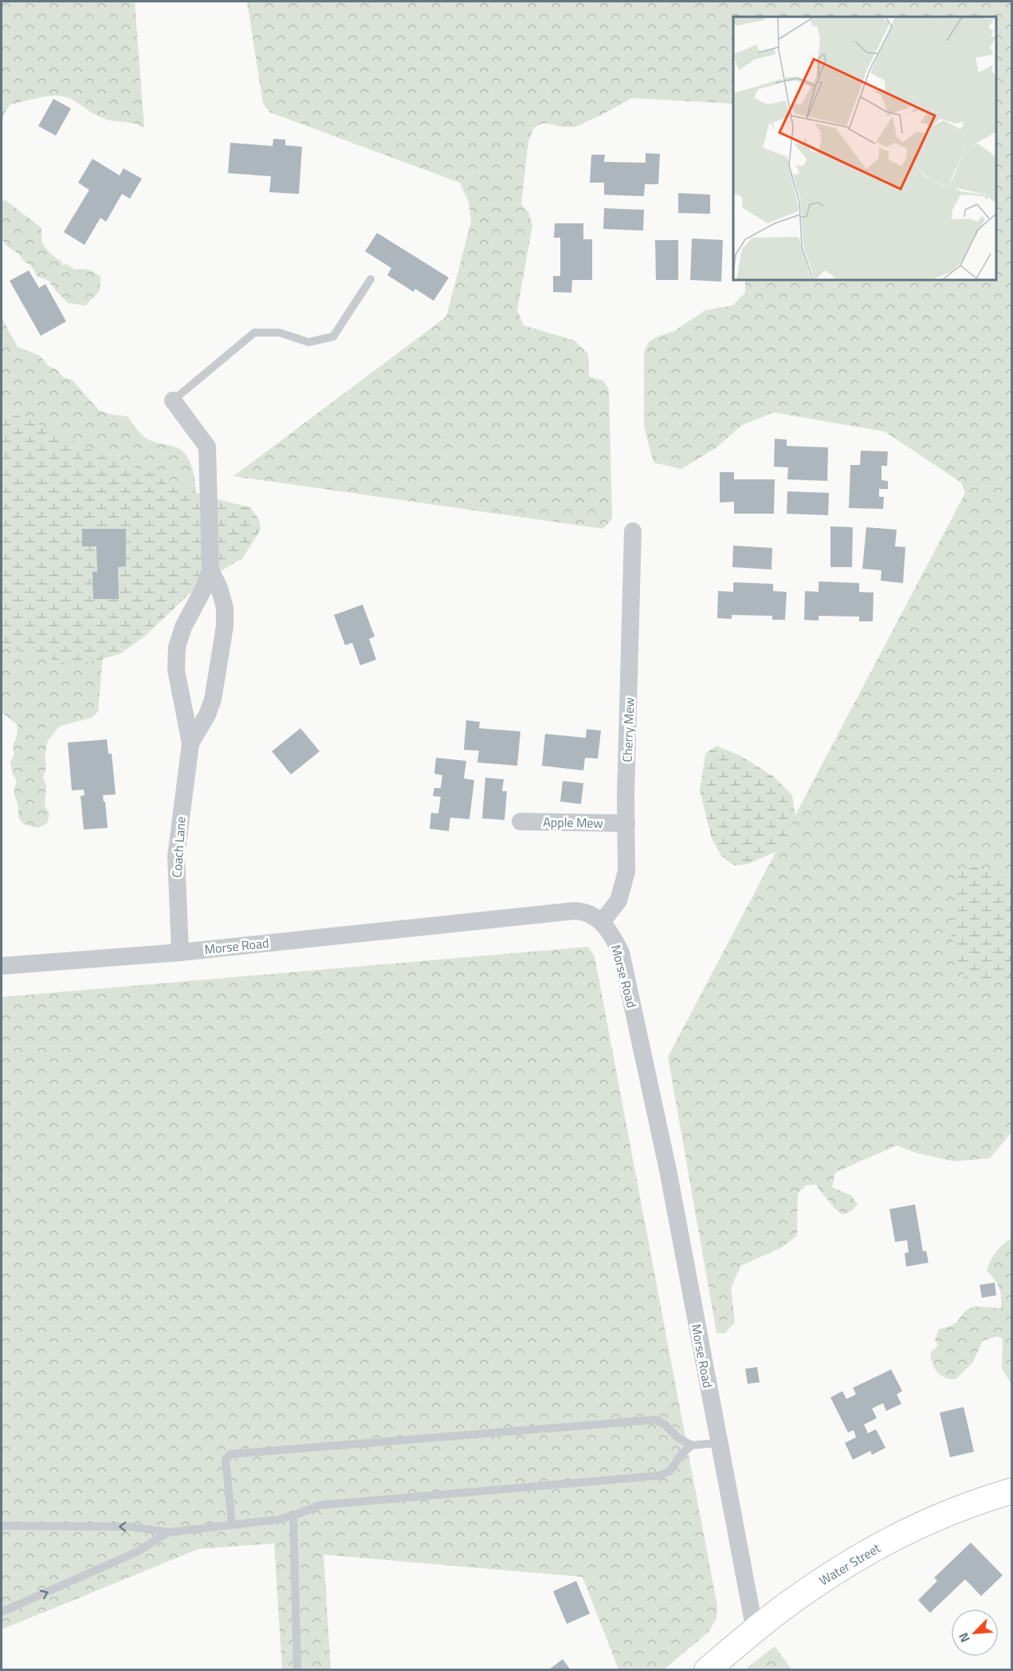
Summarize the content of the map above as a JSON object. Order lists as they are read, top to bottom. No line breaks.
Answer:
{"streets":{"main road":["Water Street"],"street":["Cherry Mew","Apple Mew","Coach Lane","Morse Road"]},"crossings":[["Cherry Mew","Apple Mew"],["Cherry Mew","Morse Road"],["Coach Lane","Morse Road"],["Morse Road","Water Street"]],"north":"bottom left"}
